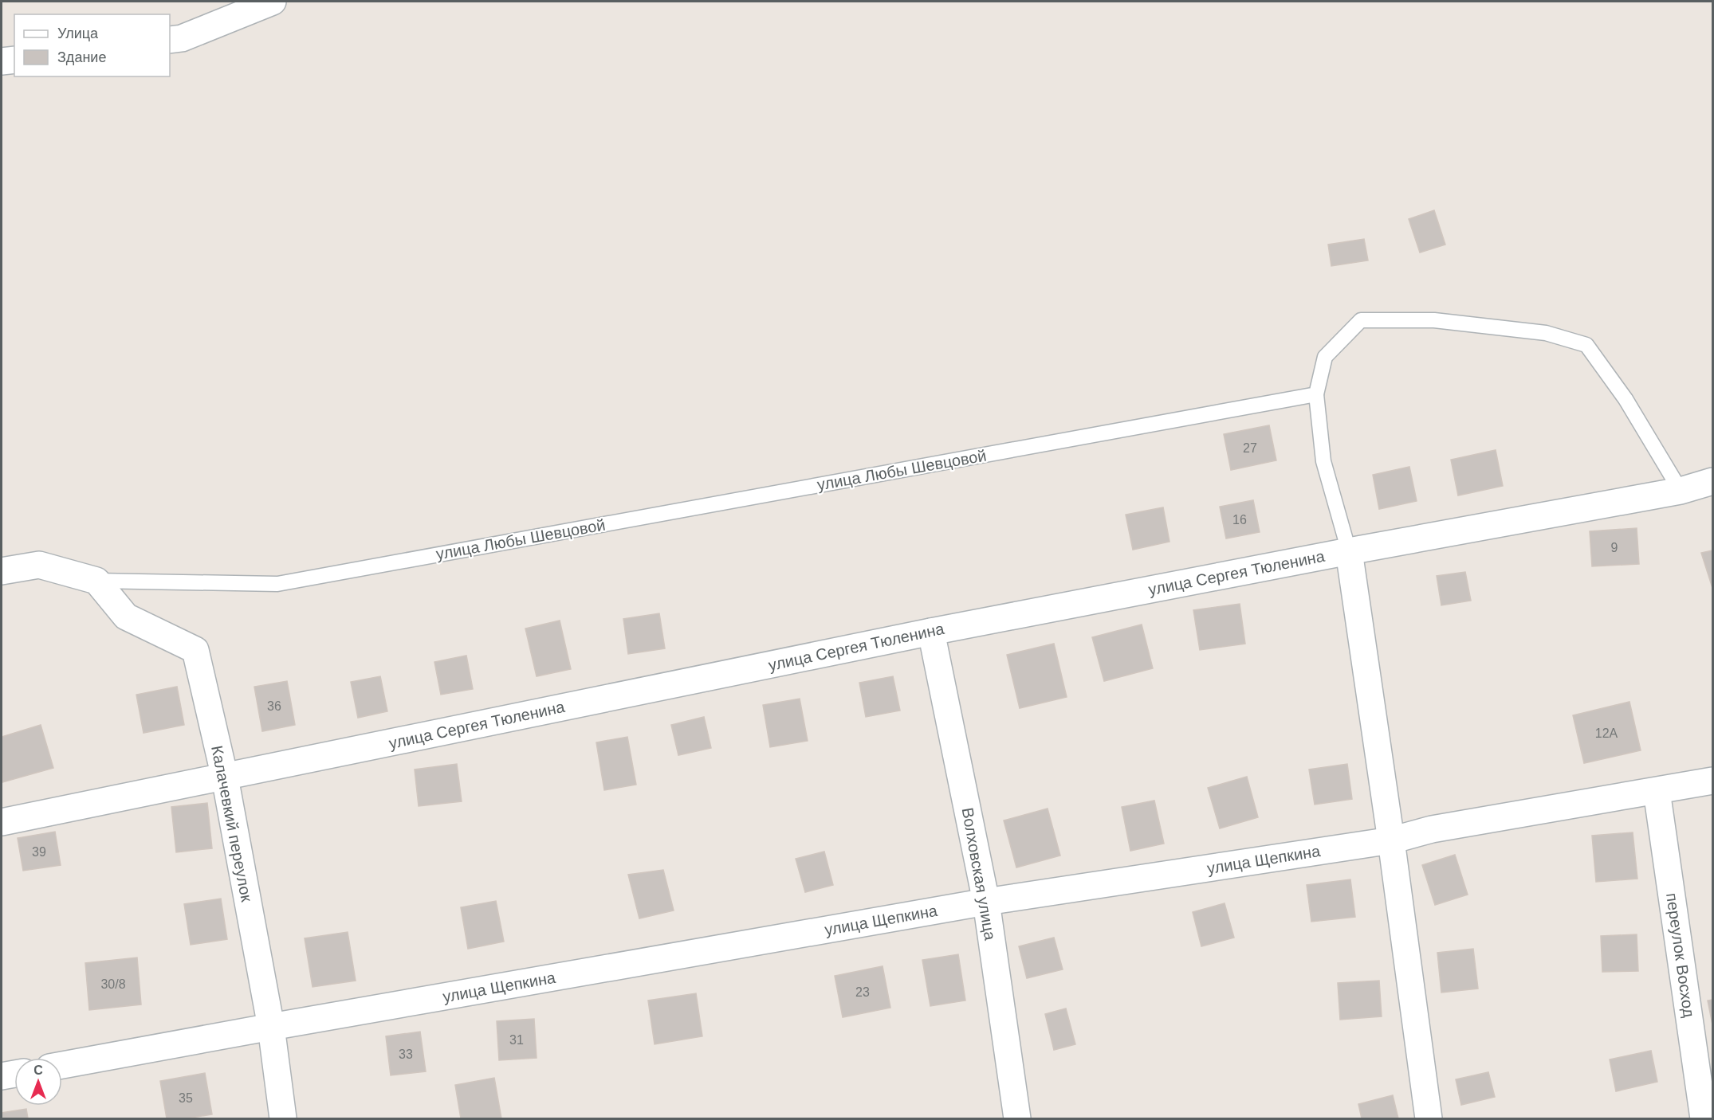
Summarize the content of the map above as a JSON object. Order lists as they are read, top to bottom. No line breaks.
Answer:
{"streets":{"street":["улица Любы Шевцовой","улица Сергея Тюленина","Калачевкий переулок","улица Щепкина","Волховская улица","переулок Восход"]},"crossings":[["улица Любы Шевцовой","Калачевкий переулок"],["улица Сергея Тюленина","Калачевкий переулок"],["улица Сергея Тюленина","Волховская улица"],["Калачевкий переулок","улица Щепкина"],["улица Щепкина","Волховская улица"],["улица Щепкина","переулок Восход"]],"house_numbers":["27","16","9","36","12А","39","30/8","23","31","33","35"],"legend":["Улица","Здание"],"north":"top"}
